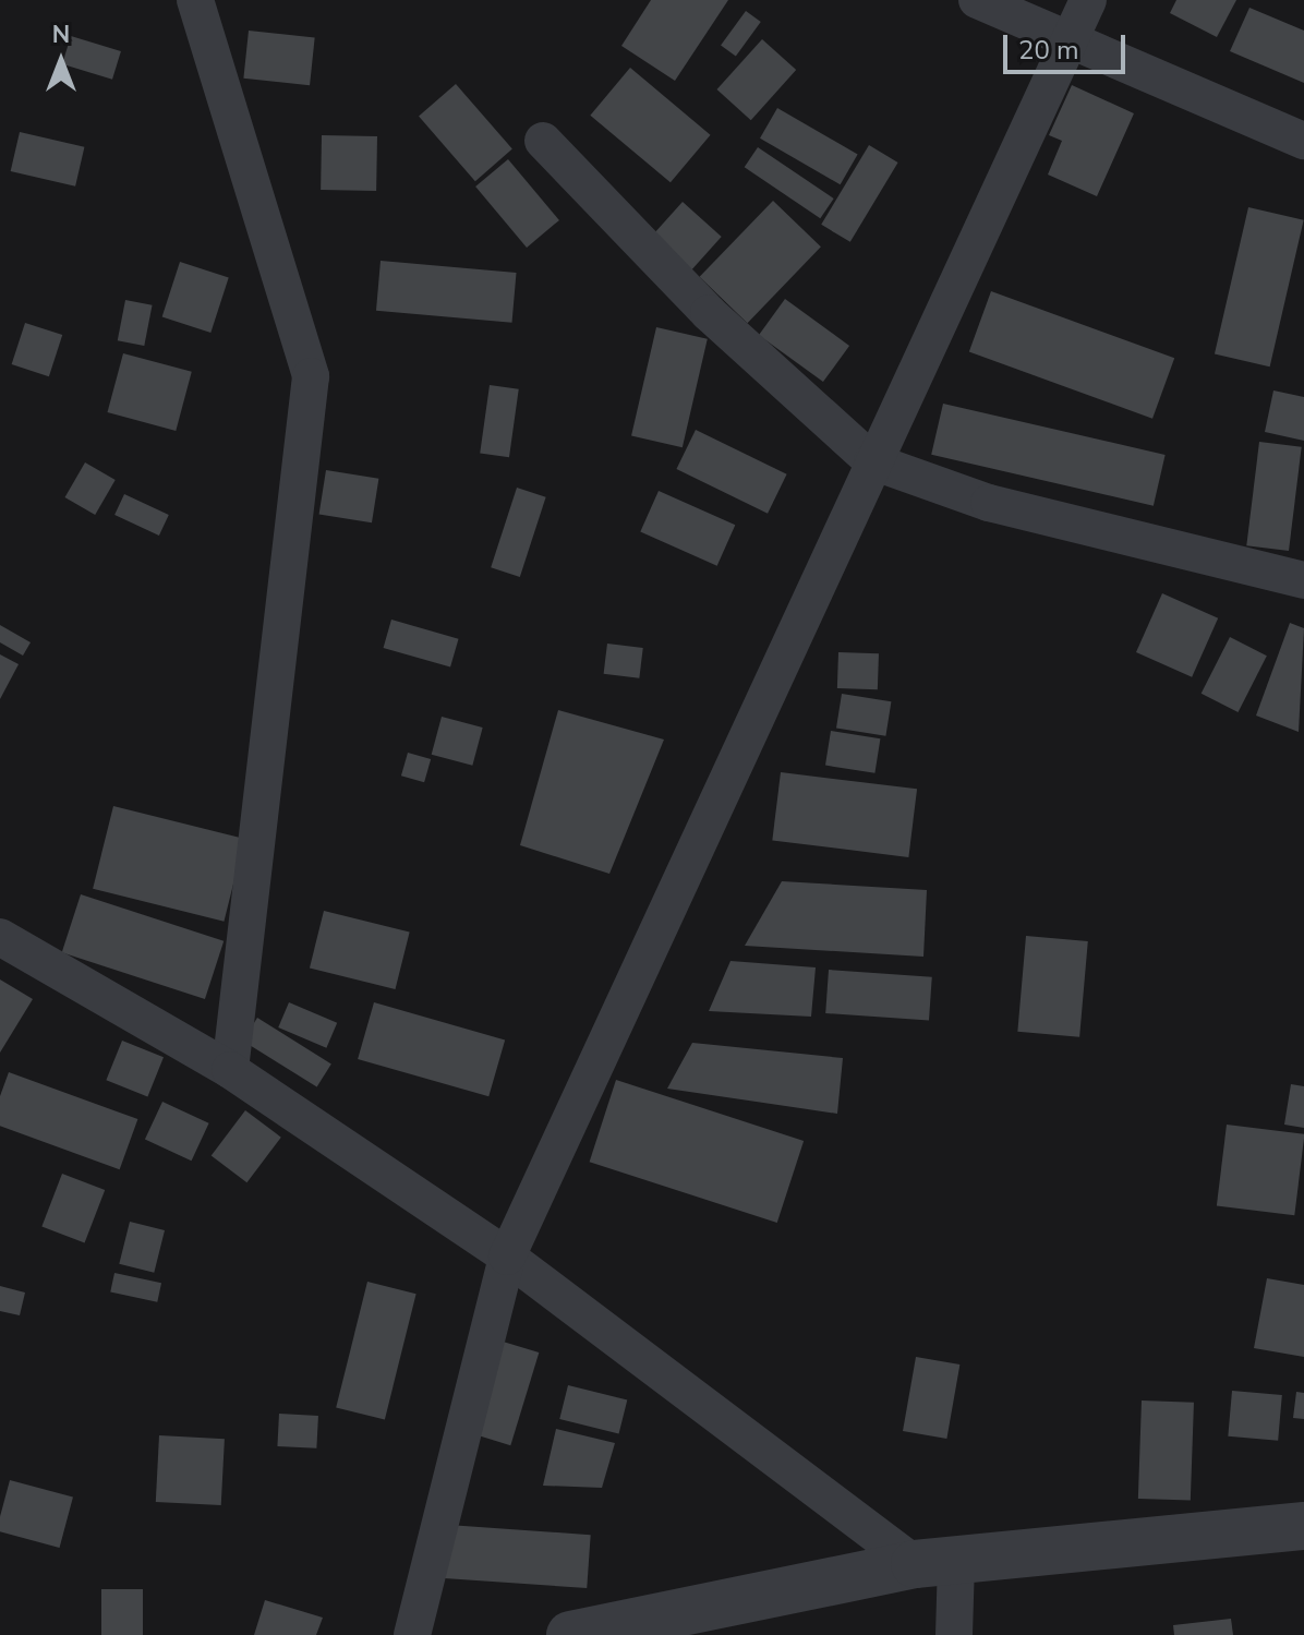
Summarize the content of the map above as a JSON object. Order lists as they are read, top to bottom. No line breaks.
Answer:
{"scale_bar":"20 m","north":"top"}
